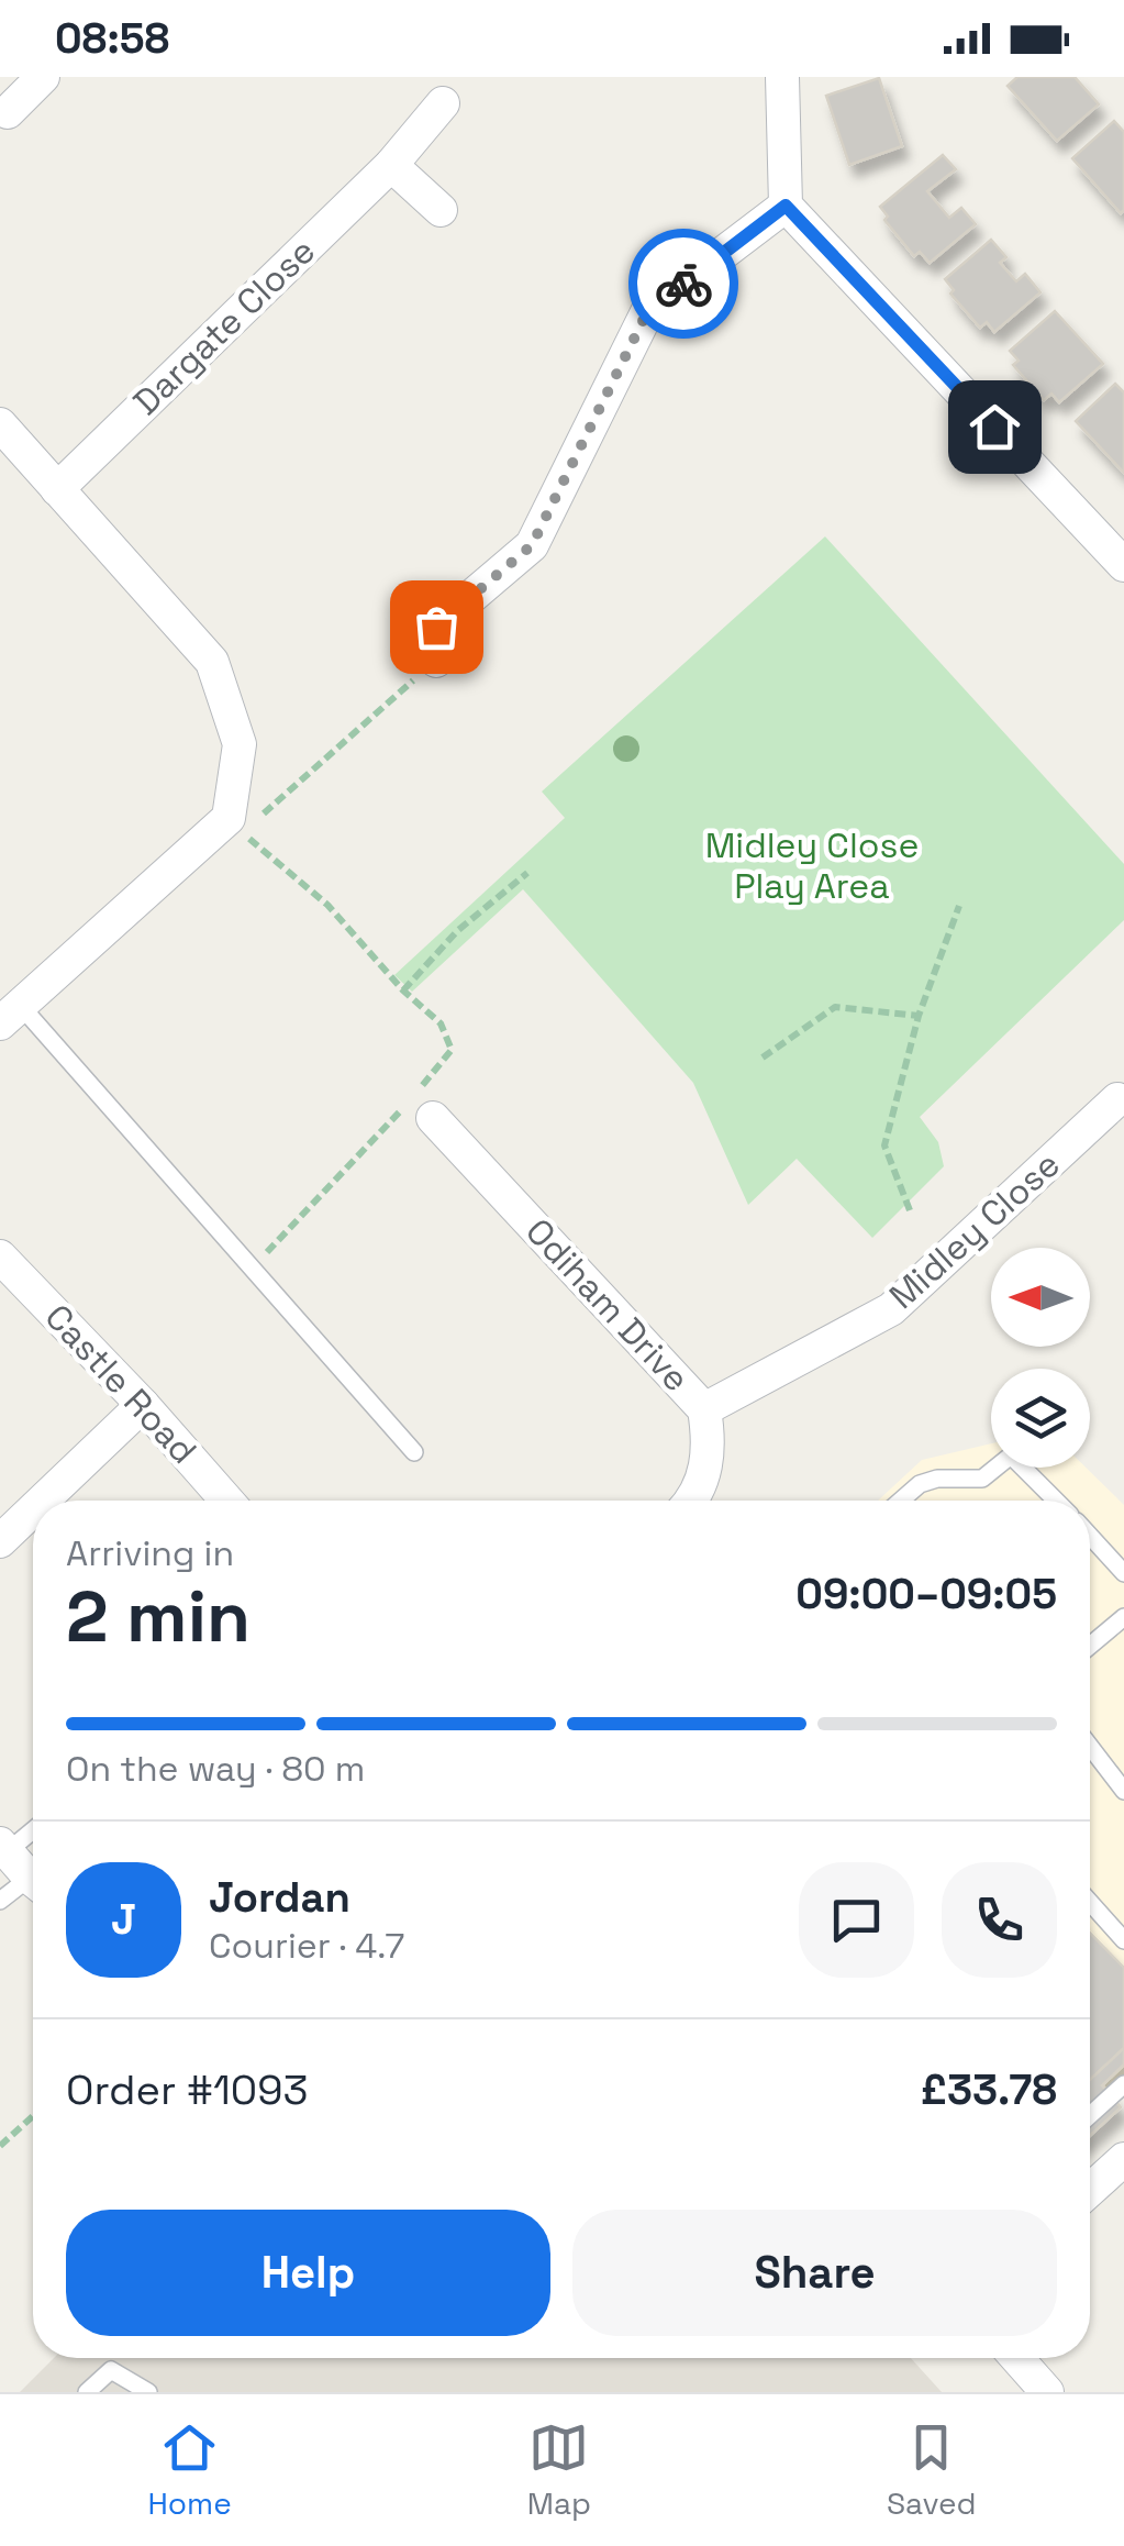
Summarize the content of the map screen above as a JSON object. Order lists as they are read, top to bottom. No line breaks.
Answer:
{"streets":{"street":["Dargate Close","Midley Close","Odiham Drive","Castle Road"]},"crossings":[["Midley Close","Odiham Drive"]],"parks":["Midley Close Play Area"],"north":"left","page":{"status":"08:58","heading":["2 min","Arriving in","09:00–09:05"],"panel":["Jordan","Courier · 4.7","Order #1093","£33.78"],"bar":"On the way · 80 m","round":"J","buttons":["Help","Share"],"tabs":["Home","Map","Saved"]}}
